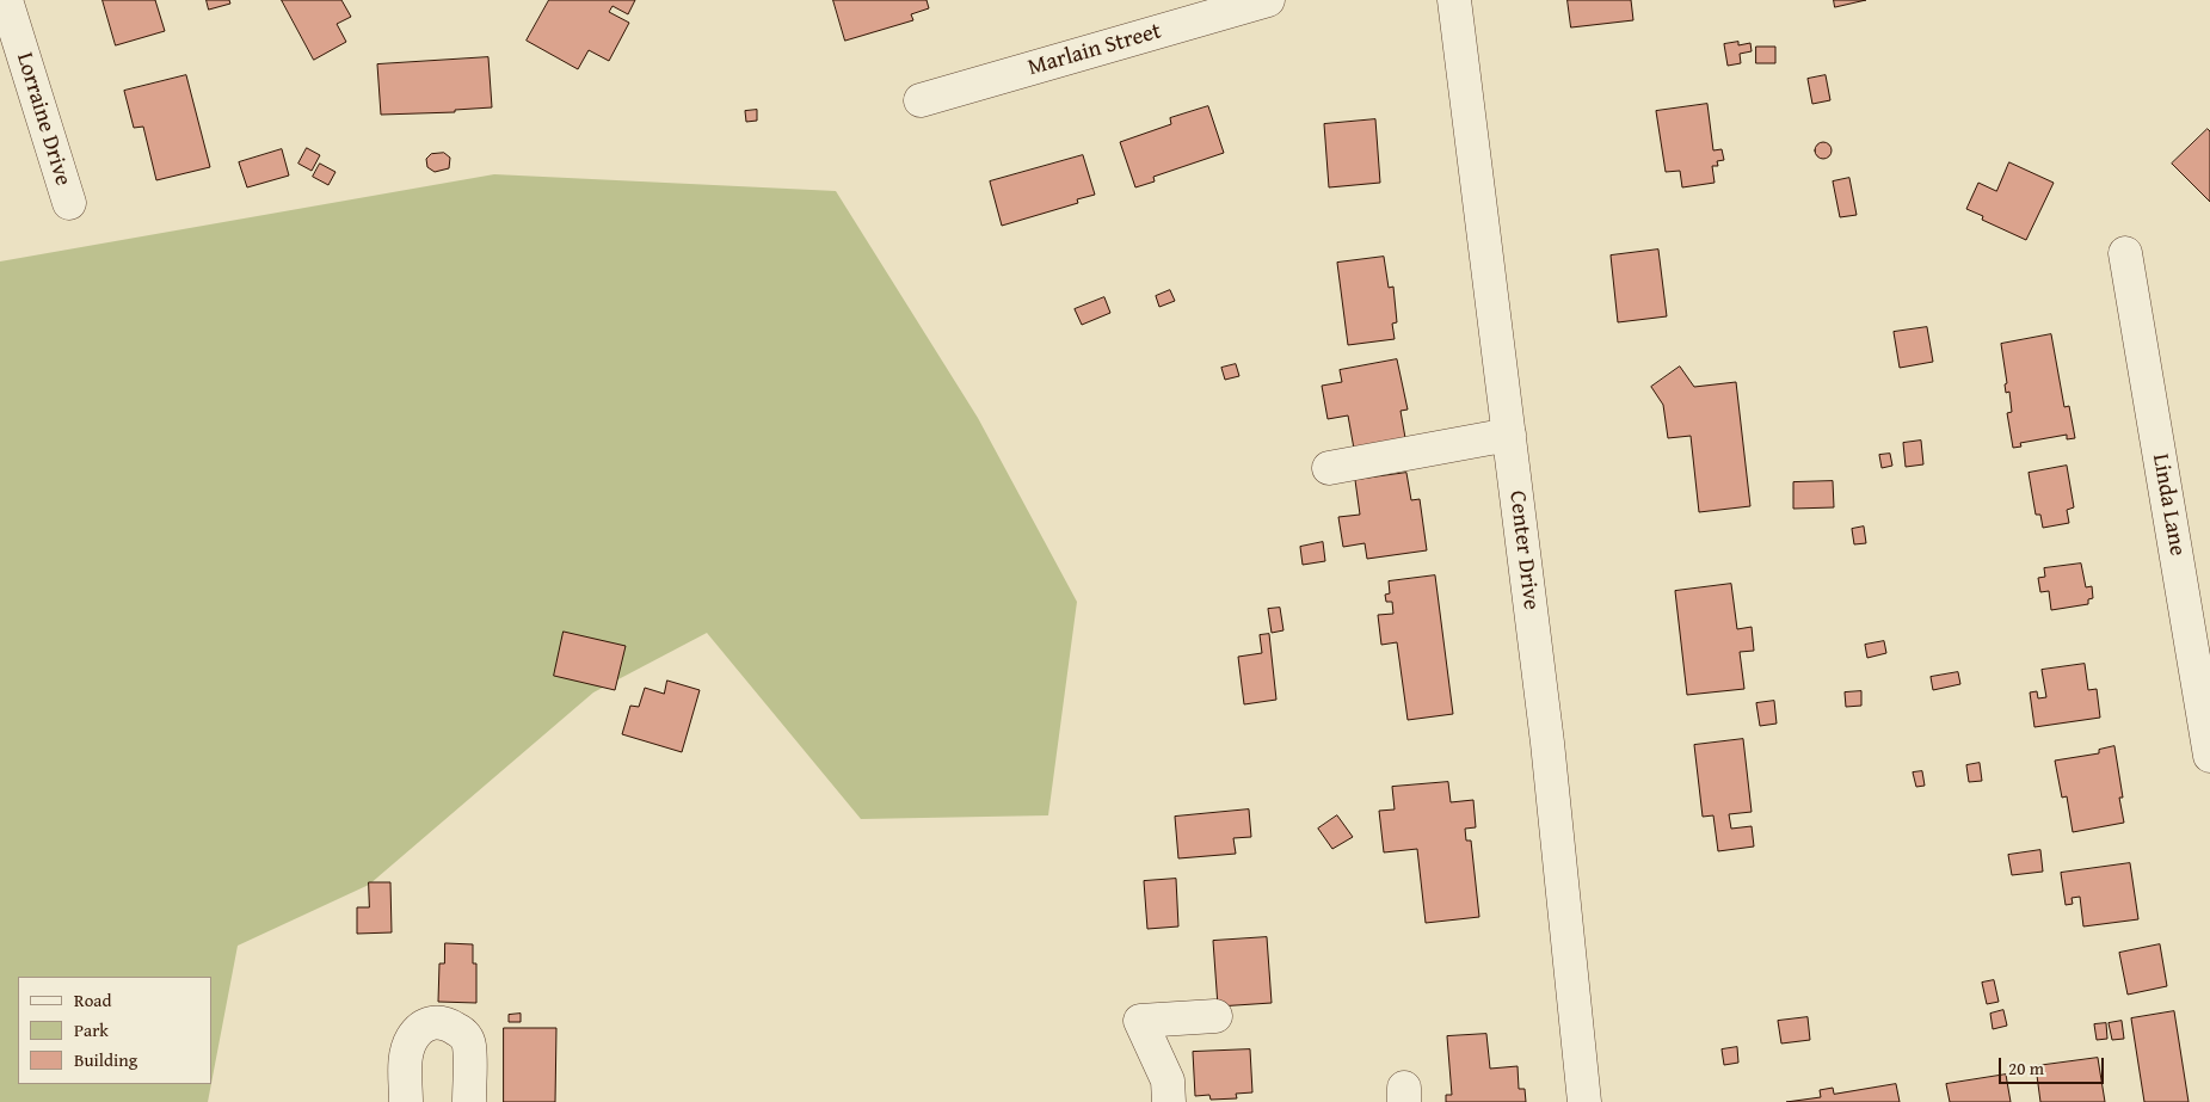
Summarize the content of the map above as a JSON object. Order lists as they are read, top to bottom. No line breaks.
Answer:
{"streets":{"street":["Marlain Street","Lorraine Drive","Linda Lane","Center Drive"]},"legend":["Road","Park","Building"],"scale_bar":"20 m"}
